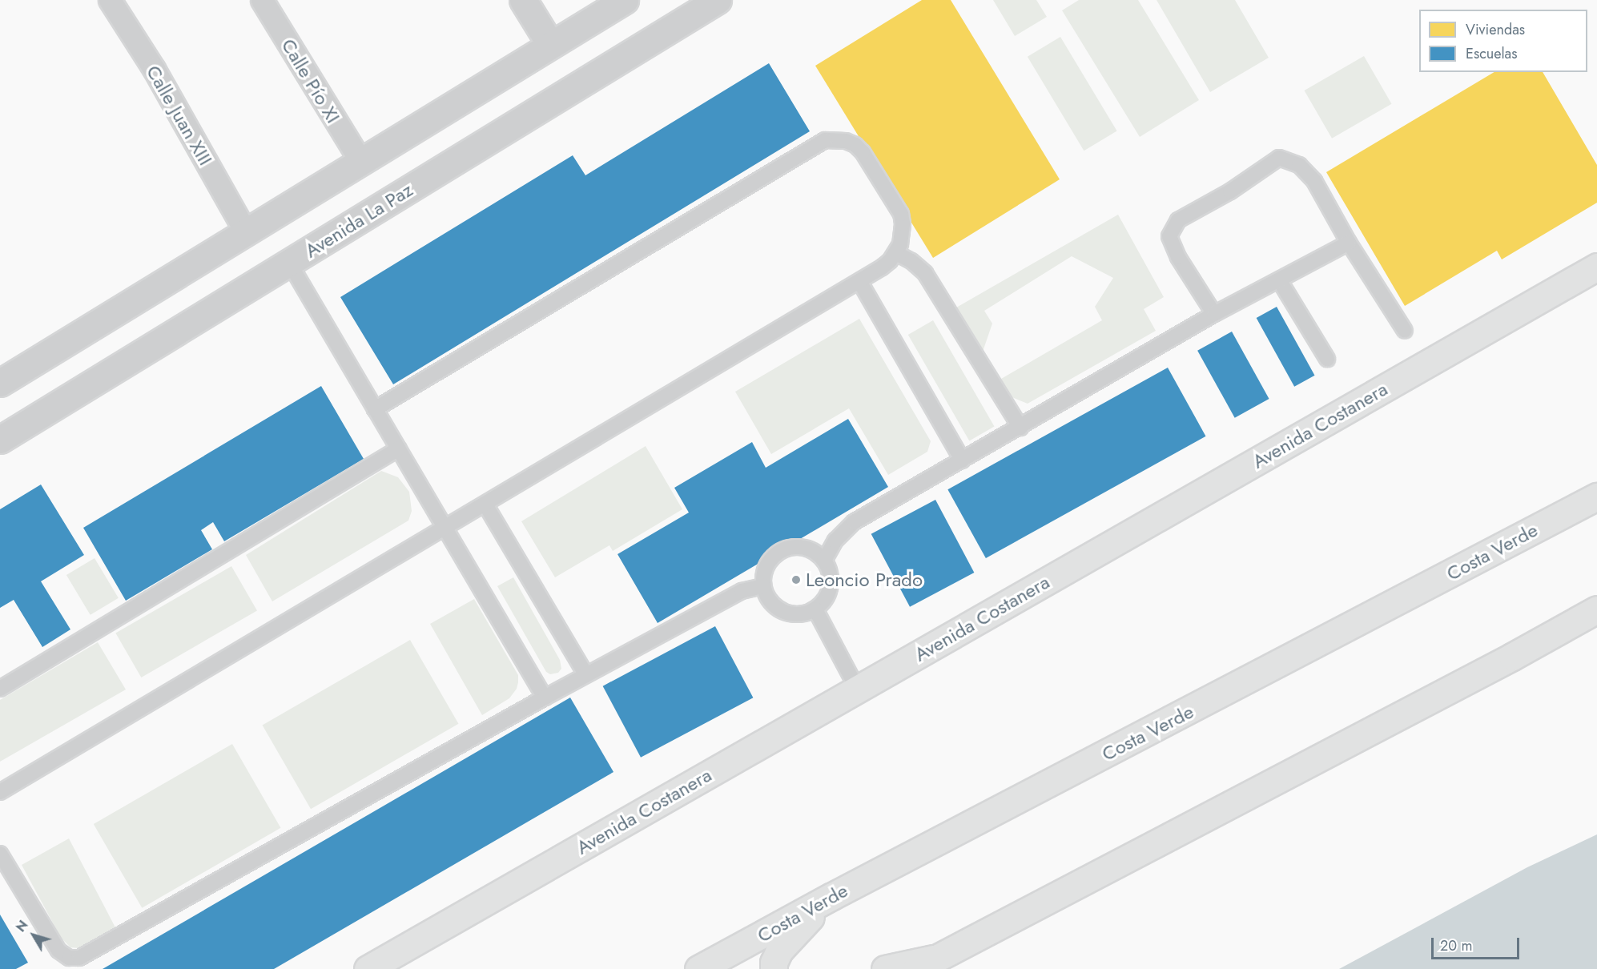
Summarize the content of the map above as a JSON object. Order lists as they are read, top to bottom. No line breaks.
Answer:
{"streets":{"main road":["Avenida Costanera","Costa Verde"],"street":["Calle Pío XI","Calle Juan XIII","Avenida La Paz"]},"places":["Leoncio Prado"],"legend":["Viviendas","Escuelas"],"scale_bar":"20 m","north":"top left"}
